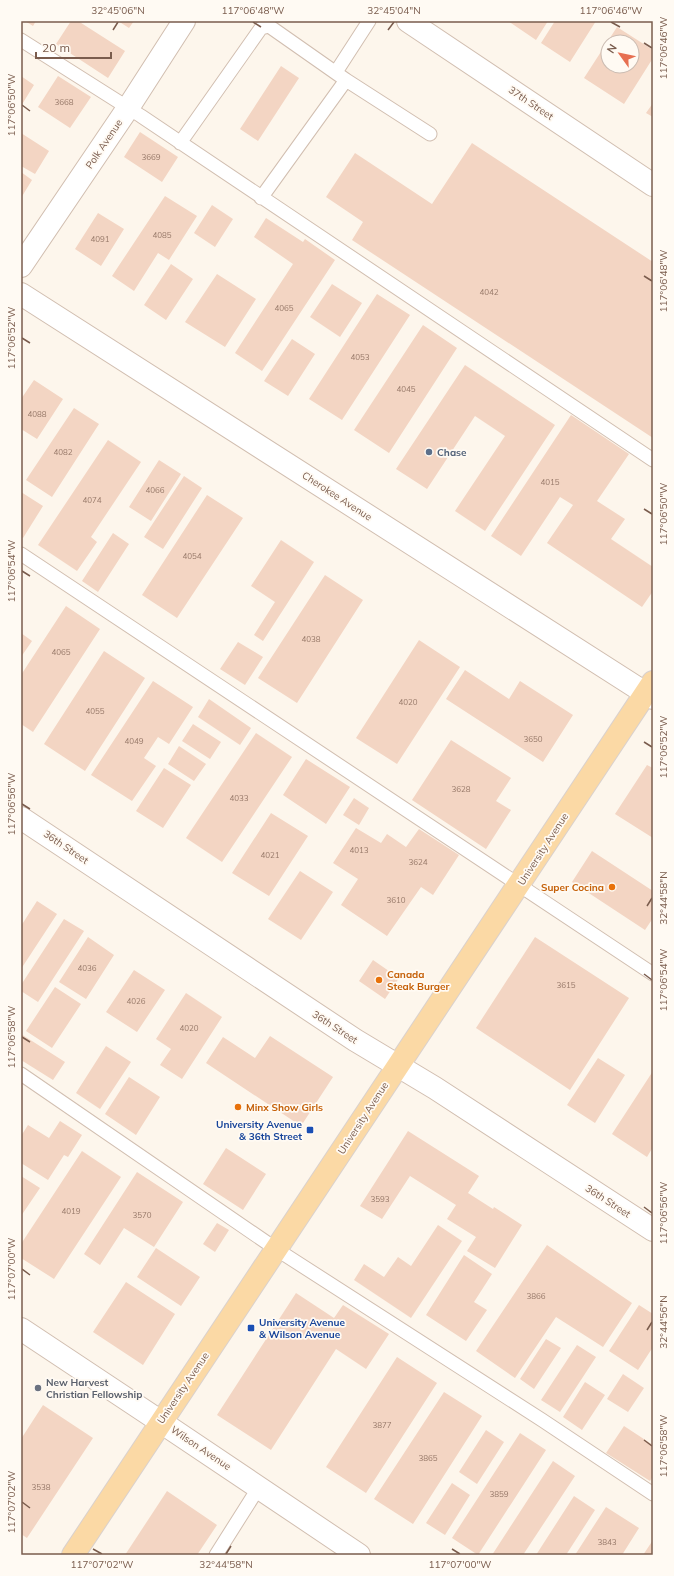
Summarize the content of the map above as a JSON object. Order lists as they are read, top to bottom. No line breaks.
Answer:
{"streets":{"main road":["University Avenue"],"street":["37th Street","Polk Avenue","Cherokee Avenue","36th Street","Wilson Avenue"]},"crossings":[["Cherokee Avenue","University Avenue"],["36th Street","University Avenue"],["University Avenue","Wilson Avenue"]],"places":{"other":["Chase","Super Cocina","Canada Steak Burger","Minx Show Girls","New Harvest Christian Fellowship"],"transit":["University Avenue & 36th Street","University Avenue & Wilson Avenue"]},"house_numbers":["3668","3669","4085","4091","4042","4065","4053","4045","4088","4082","4015","4066","4074","4054","4038","4065","4020","4055","3650","4049","3628","4033","4013","4021","3624","3610","4036","3615","4026","4020","3593","4019","3570","3866","3877","3865","3538","3859","3843"],"scale_bar":"20 m","north":"top left","coordinates":["32°45'06\"N","117°06'48\"W","32°45'04\"N","117°06'46\"W","117°06'50\"W","117°06'52\"W","117°06'54\"W","117°06'56\"W","32°44'58\"N","117°06'58\"W","117°07'00\"W","32°44'56\"N","117°07'02\"W"]}
